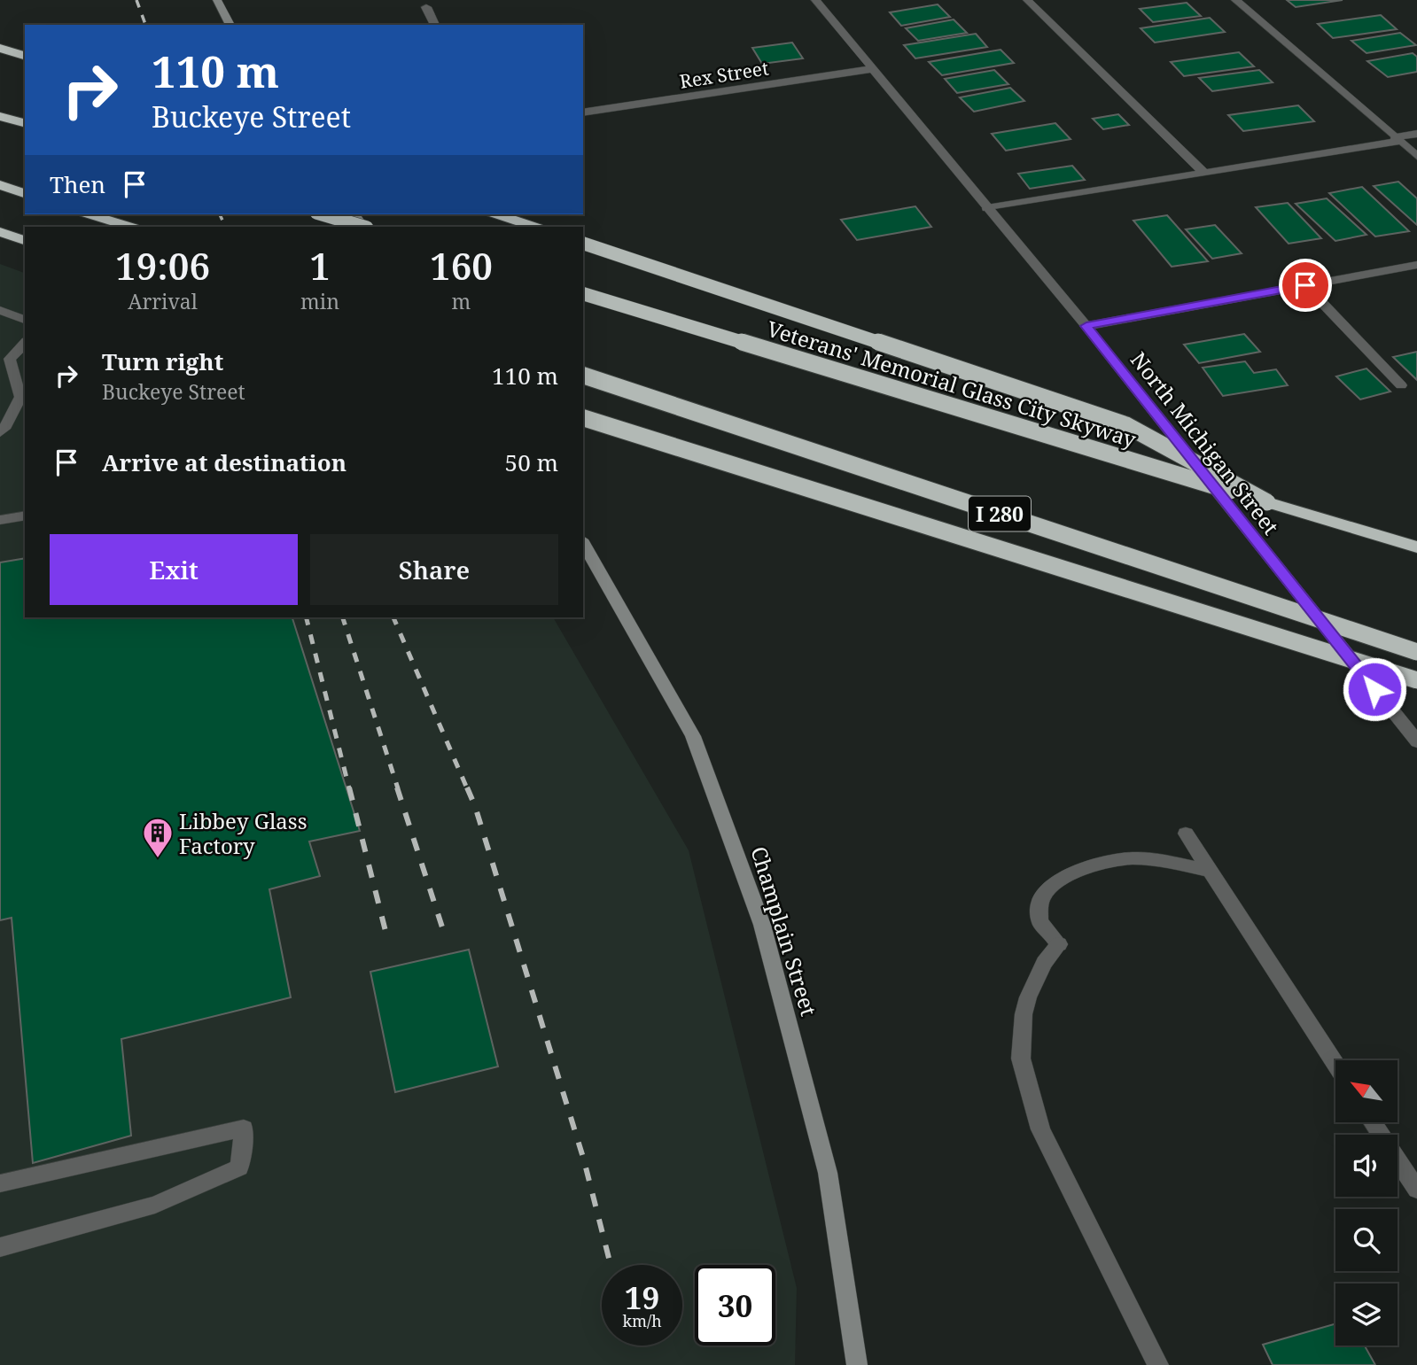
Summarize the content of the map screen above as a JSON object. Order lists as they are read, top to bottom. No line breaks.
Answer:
{"streets":{"highway":["Veterans' Memorial Glass City Skyway","I 280"],"main road":["Champlain Street"],"street":["Rex Street","North Michigan Street"]},"crossings":[["Rex Street","North Michigan Street"]],"places":{"building":["Libbey Glass Factory"]},"north":"top left","page":{"turn":["110 m","Buckeye Street"],"then":"Then","eta":["19:06","Arrival","1","min","160","m"],"list":[{"name":"Turn right","note":"Buckeye Street","value":"110 m"},{"name":"Arrive at destination","value":"50 m"}],"buttons":["Exit","Share"],"speed":"19 km/h","limit":"30"}}
